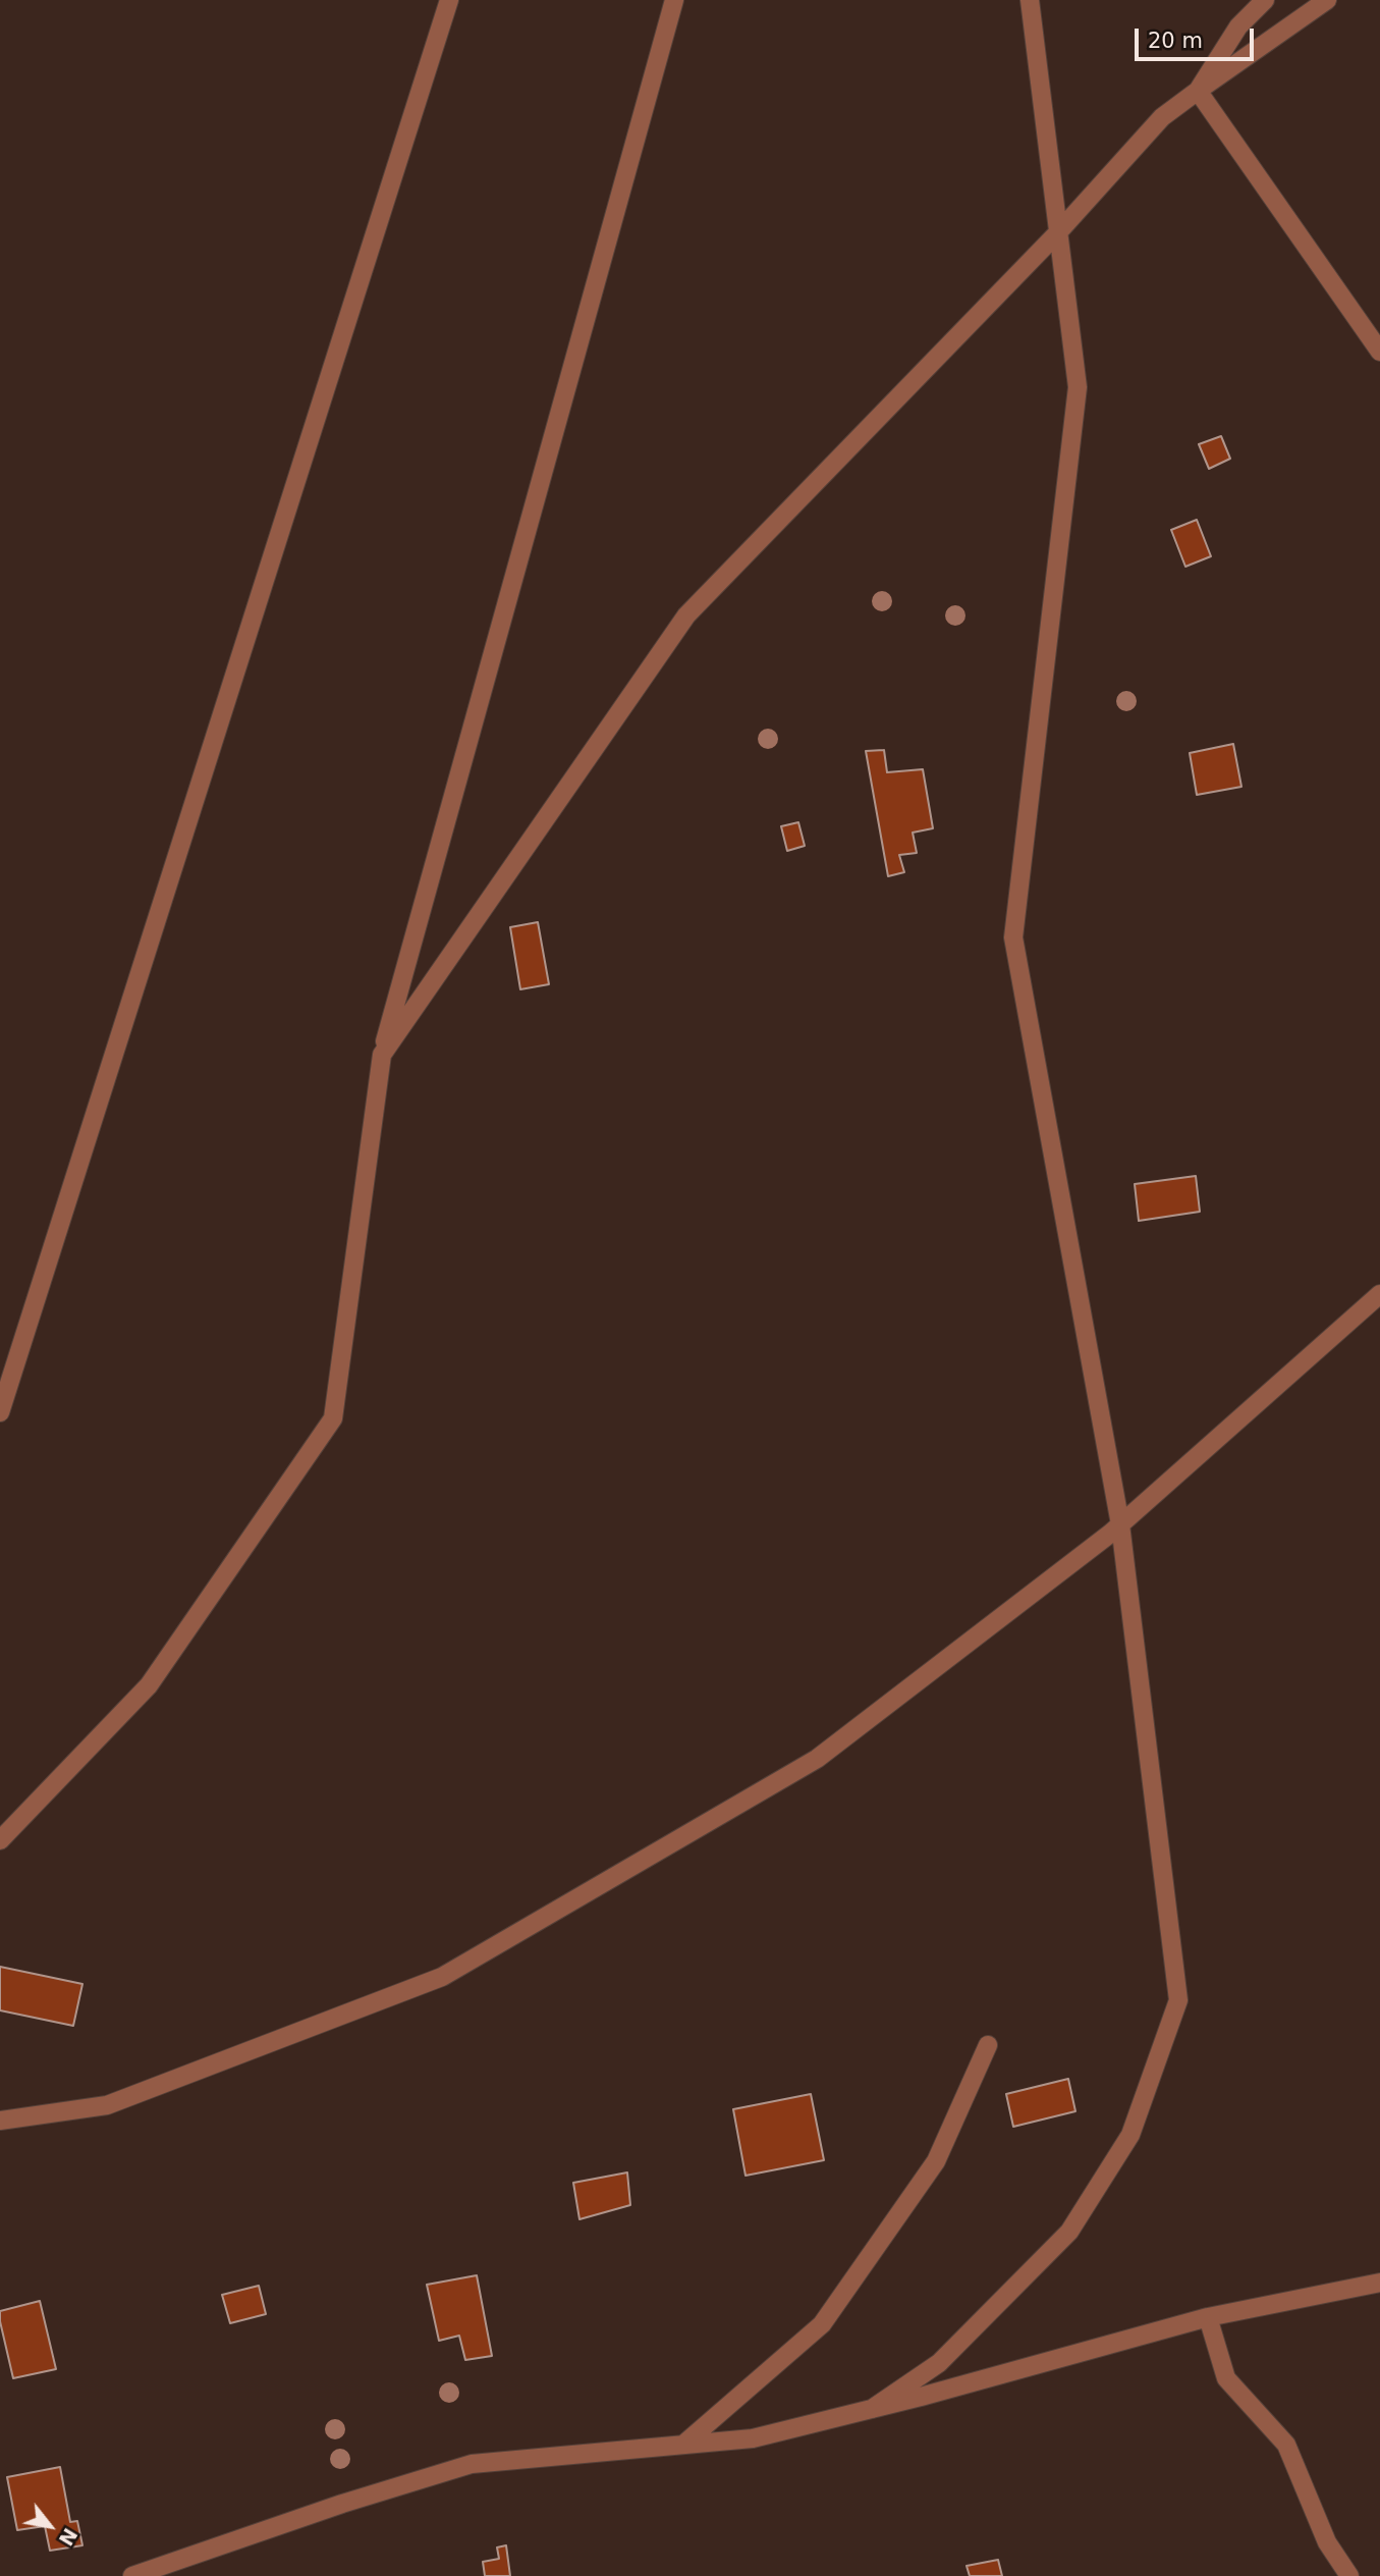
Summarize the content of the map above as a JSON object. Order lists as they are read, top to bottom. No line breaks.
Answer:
{"scale_bar":"20 m","north":"bottom right"}
